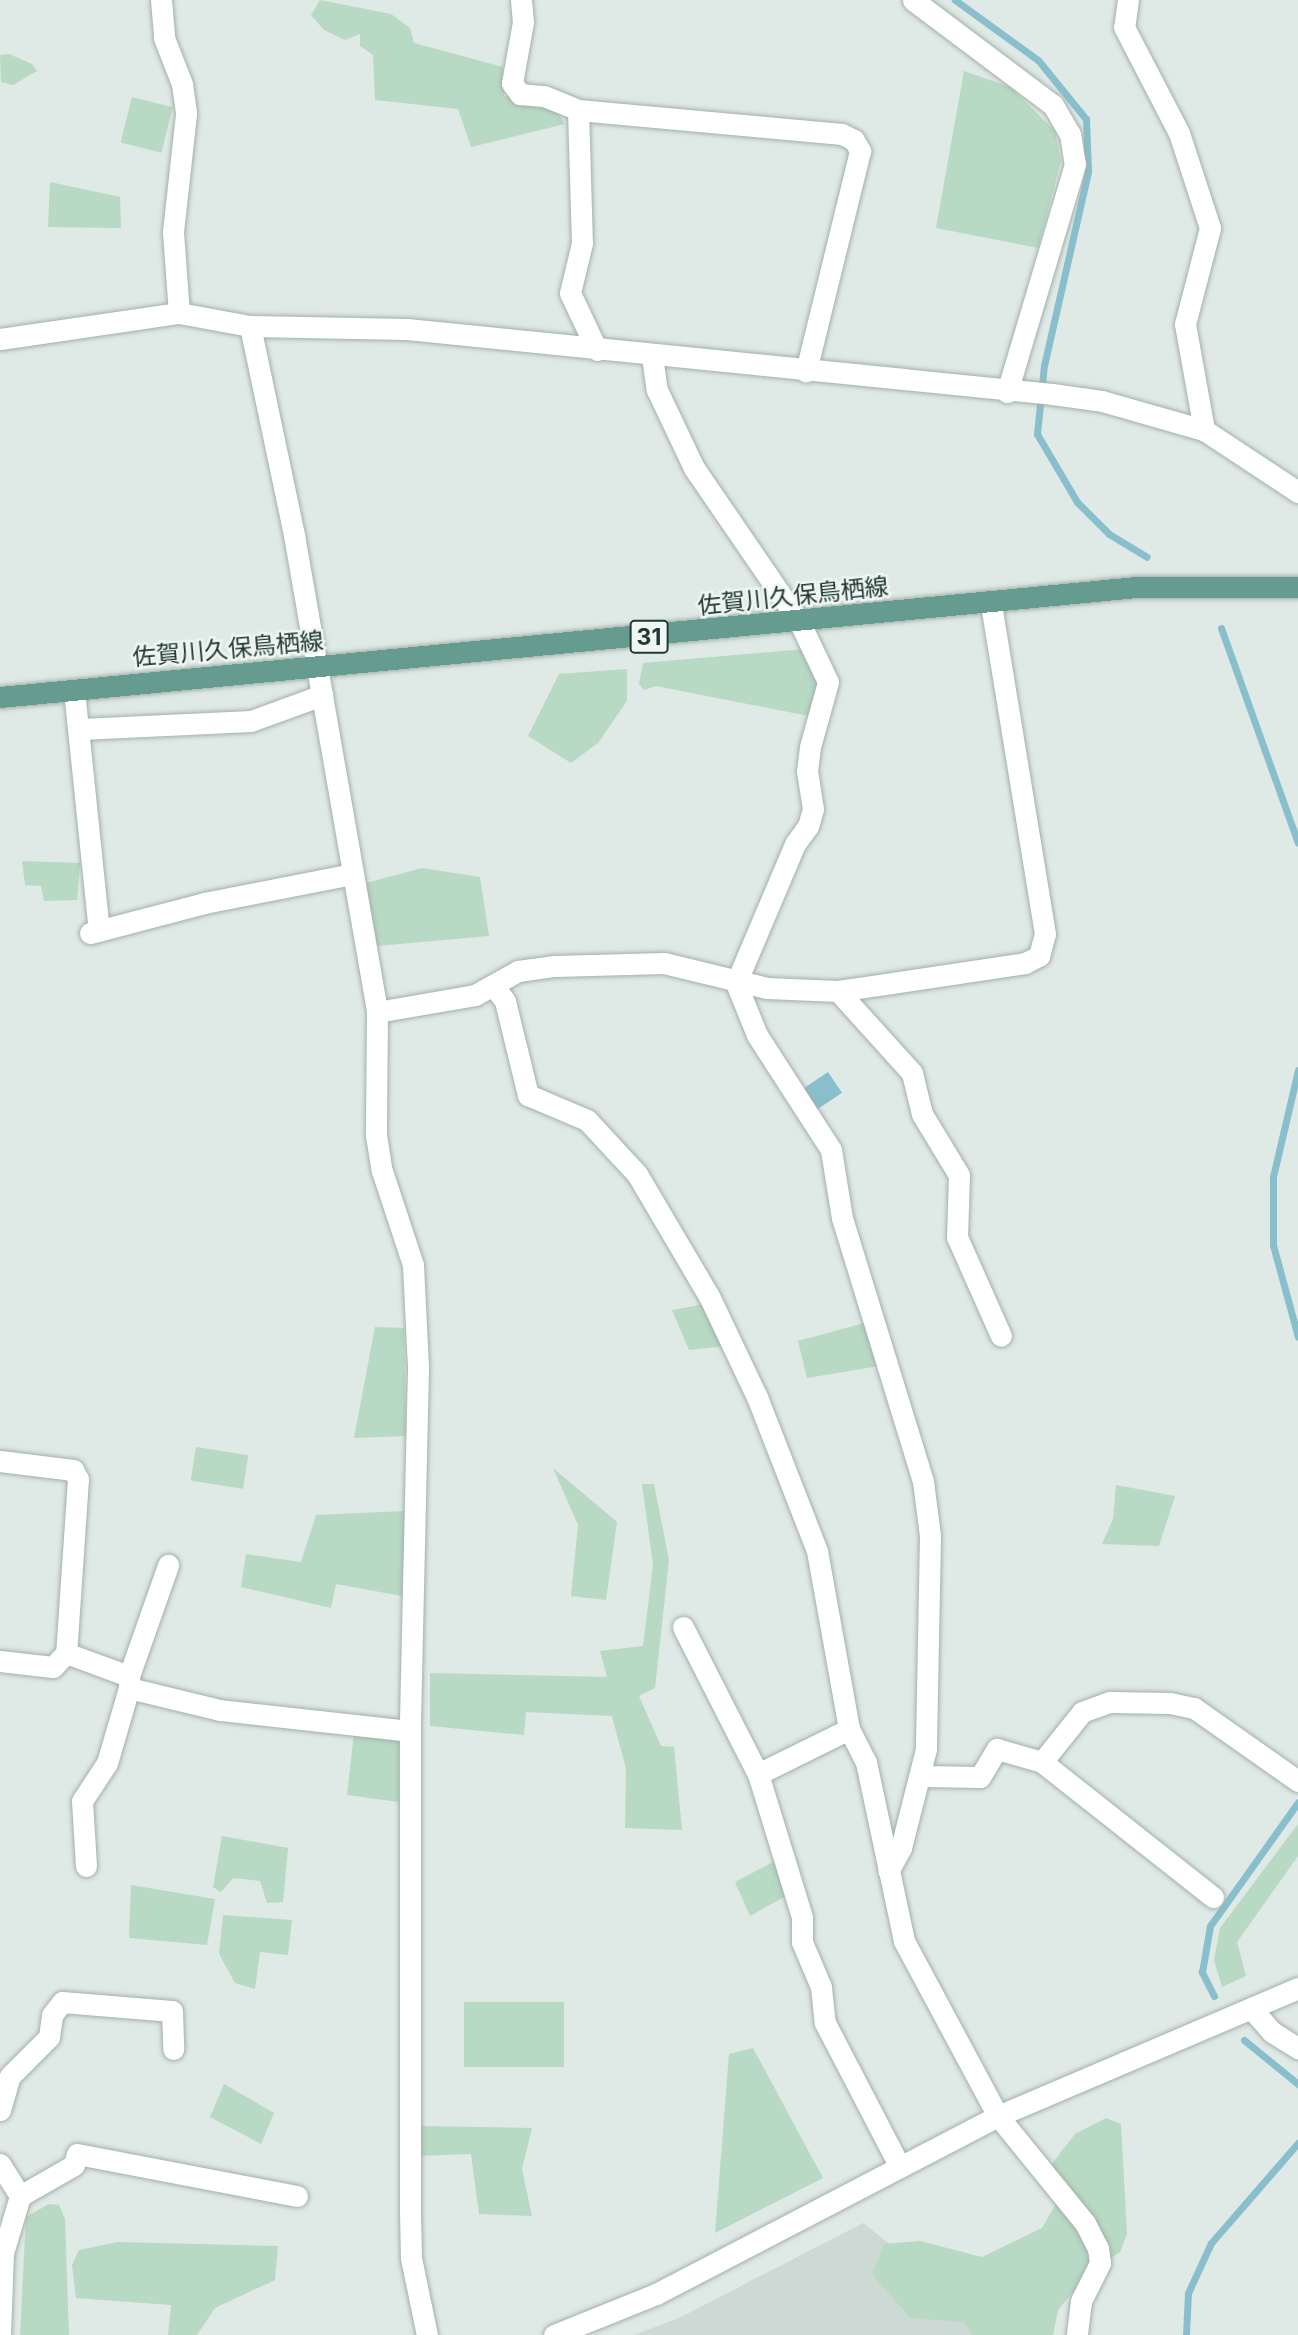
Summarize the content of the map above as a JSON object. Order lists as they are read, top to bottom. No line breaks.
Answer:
{"streets":{"main road":["佐賀川久保鳥栖線","31"]}}
